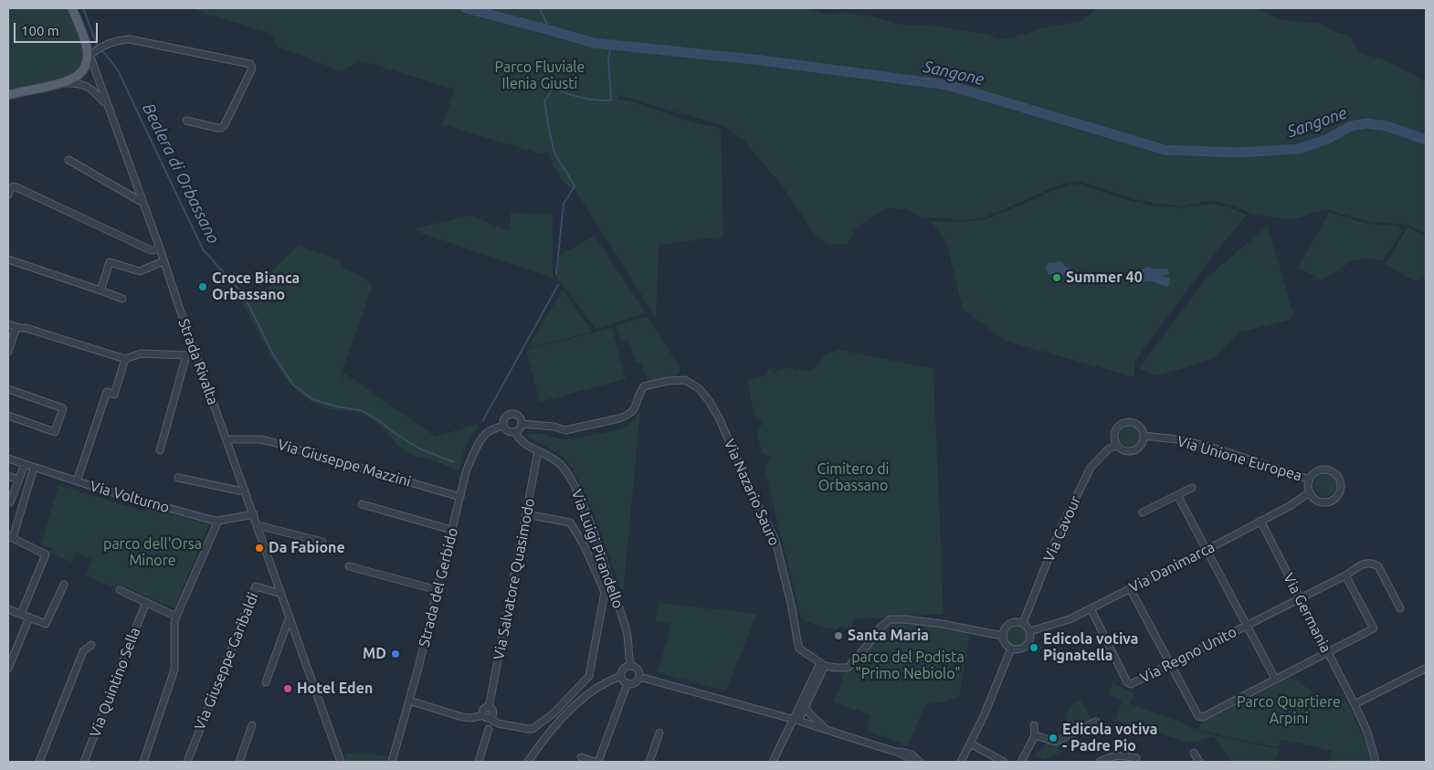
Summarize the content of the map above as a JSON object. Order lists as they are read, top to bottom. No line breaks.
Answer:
{"streets":{"street":["Strada Rivalta","Via Unione Europea","Via Giuseppe Mazzini","Via Nazario Sauro","Via Volturno","Via Cavour","Via Luigi Pirandello","Via Danimarca","Via Salvatore Quasimodo","Strada del Gerbido","Via Germania","Via Regno Unito","Via Giuseppe Garibaldi","Via Quintino Sella"]},"crossings":[["Strada Rivalta","Via Giuseppe Mazzini"],["Strada Rivalta","Via Volturno"],["Strada Rivalta","Via Giuseppe Garibaldi"],["Via Unione Europea","Via Cavour"],["Via Unione Europea","Via Danimarca"],["Via Giuseppe Mazzini","Strada del Gerbido"],["Via Nazario Sauro","Via Luigi Pirandello"],["Via Nazario Sauro","Strada del Gerbido"],["Via Cavour","Via Danimarca"],["Via Luigi Pirandello","Via Salvatore Quasimodo"],["Via Luigi Pirandello","Strada del Gerbido"],["Via Danimarca","Via Germania"],["Via Danimarca","Via Regno Unito"],["Via Germania","Via Regno Unito"]],"water":["Sangone","Bealera di Orbassano"],"parks":["Parco Fluviale Ilenia Giusti","Cimitero di Orbassano","parco dell'Orsa Minore","parco del Podista \"Primo Nebiolo\"","Parco Quartiere Arpini"],"places":["Summer 40","Croce Bianca Orbassano","Da Fabione","Santa Maria","Edicola votiva Pignatella","MD","Hotel Eden","Edicola votiva - Padre Pio"],"scale_bar":"100 m"}
